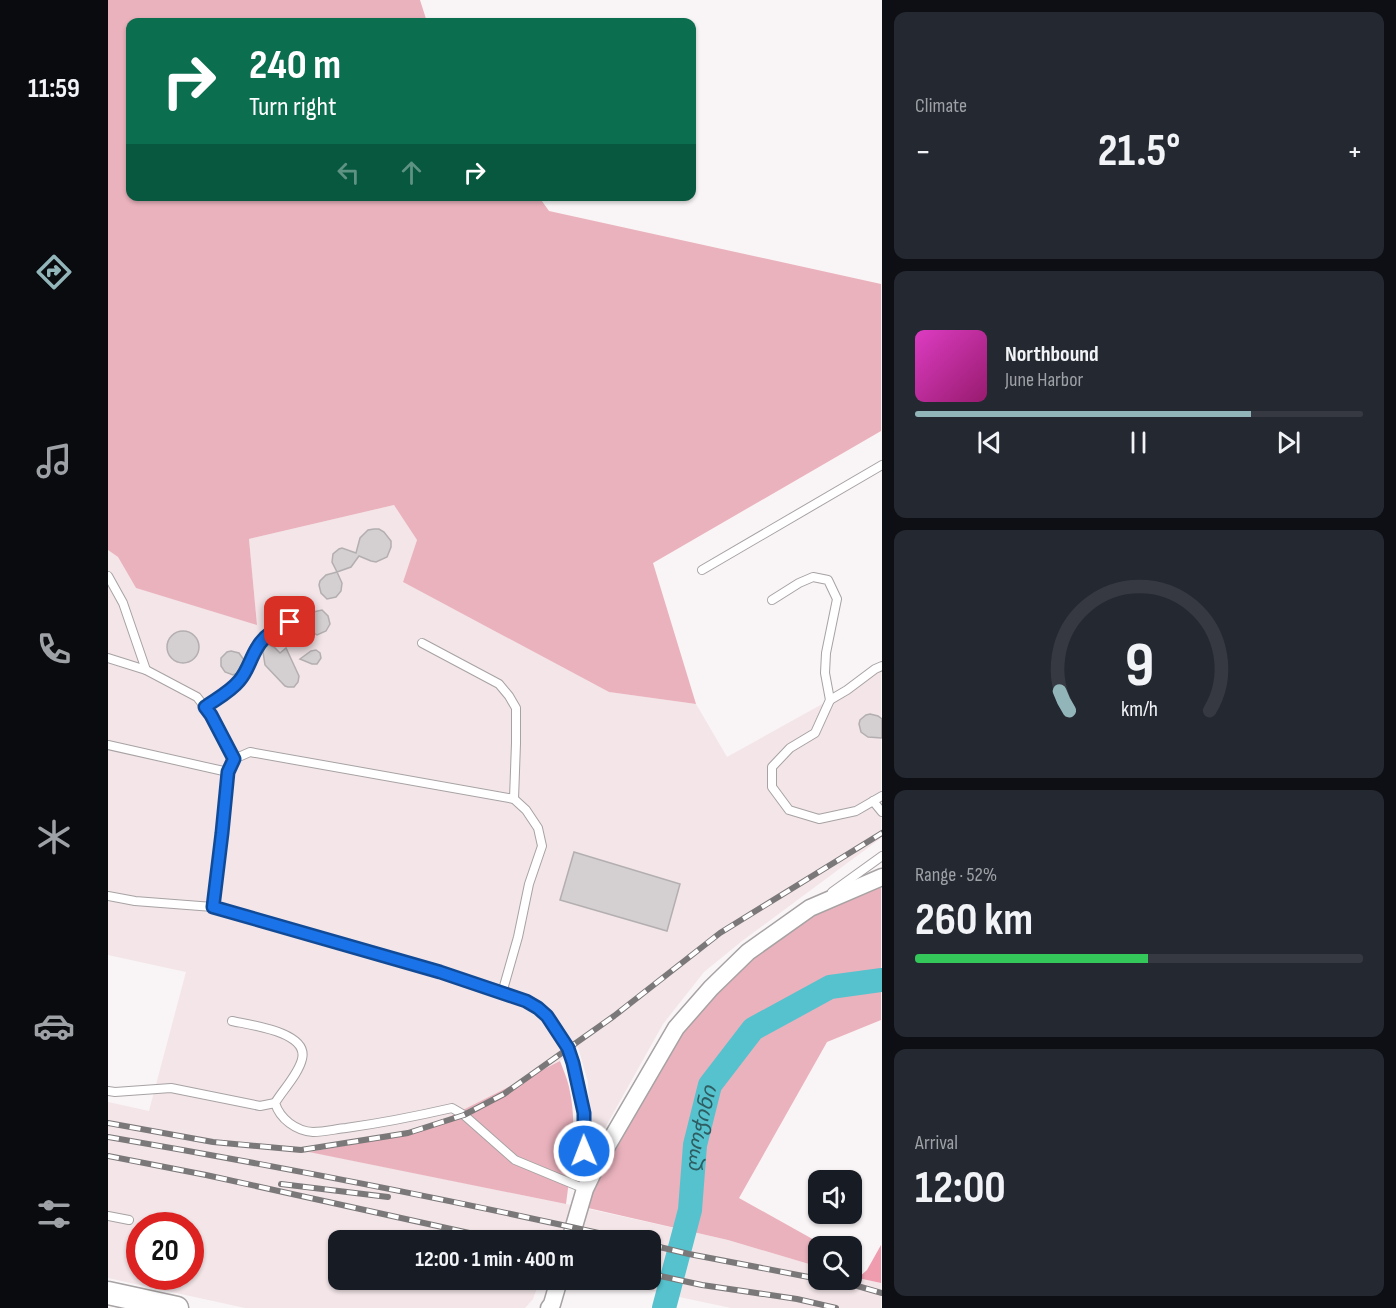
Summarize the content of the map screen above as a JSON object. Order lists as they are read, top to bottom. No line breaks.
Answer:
{"water":["ლოჭინი"],"page":{"tabs":"11:59","tile":["Climate",["Range · 52%","260 km"],["Arrival","12:00"]],"turn":["240 m","Turn right"],"heat":["−","21.5°","+"],"song":["Northbound","June Harbor"],"limit":"20","trip":"12:00 · 1 min · 400 m","gauge":["9","km/h"]}}
